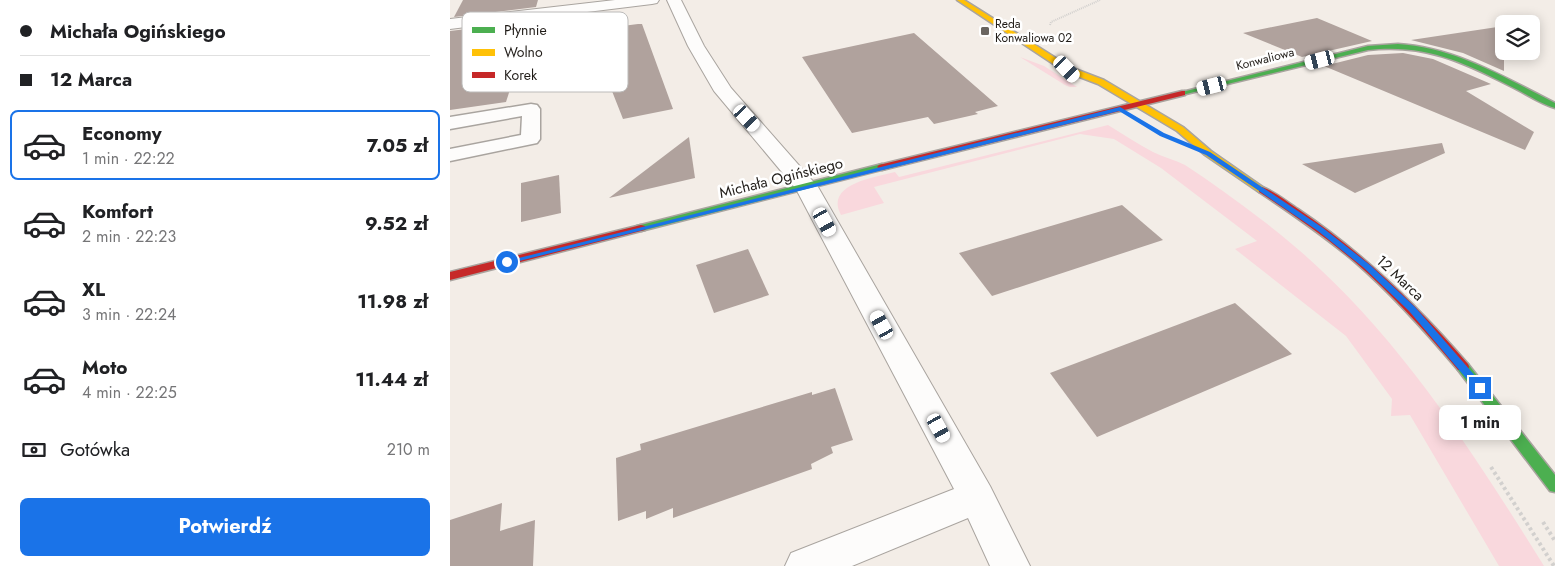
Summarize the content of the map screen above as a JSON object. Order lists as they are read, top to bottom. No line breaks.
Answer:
{"streets":{"street":["Konwaliowa","Michała Ogińskiego","12 Marca"]},"crossings":[["Konwaliowa","Michała Ogińskiego"],["Konwaliowa","12 Marca"]],"places":{"transit":["Reda Konwaliowa 02"]},"legend":["Płynnie","Wolno","Korek"],"page":{"banner":["Michała Ogińskiego","12 Marca"],"list":[{"name":"Economy","note":"1 min · 22:22","value":"7.05 zł"},{"name":"Komfort","note":"2 min · 22:23","value":"9.52 zł"},{"name":"XL","note":"3 min · 22:24","value":"11.98 zł"},{"name":"Moto","note":"4 min · 22:25","value":"11.44 zł"}],"bubble":"1 min","pay":["Gotówka","210 m"],"buttons":"Potwierdź"}}
